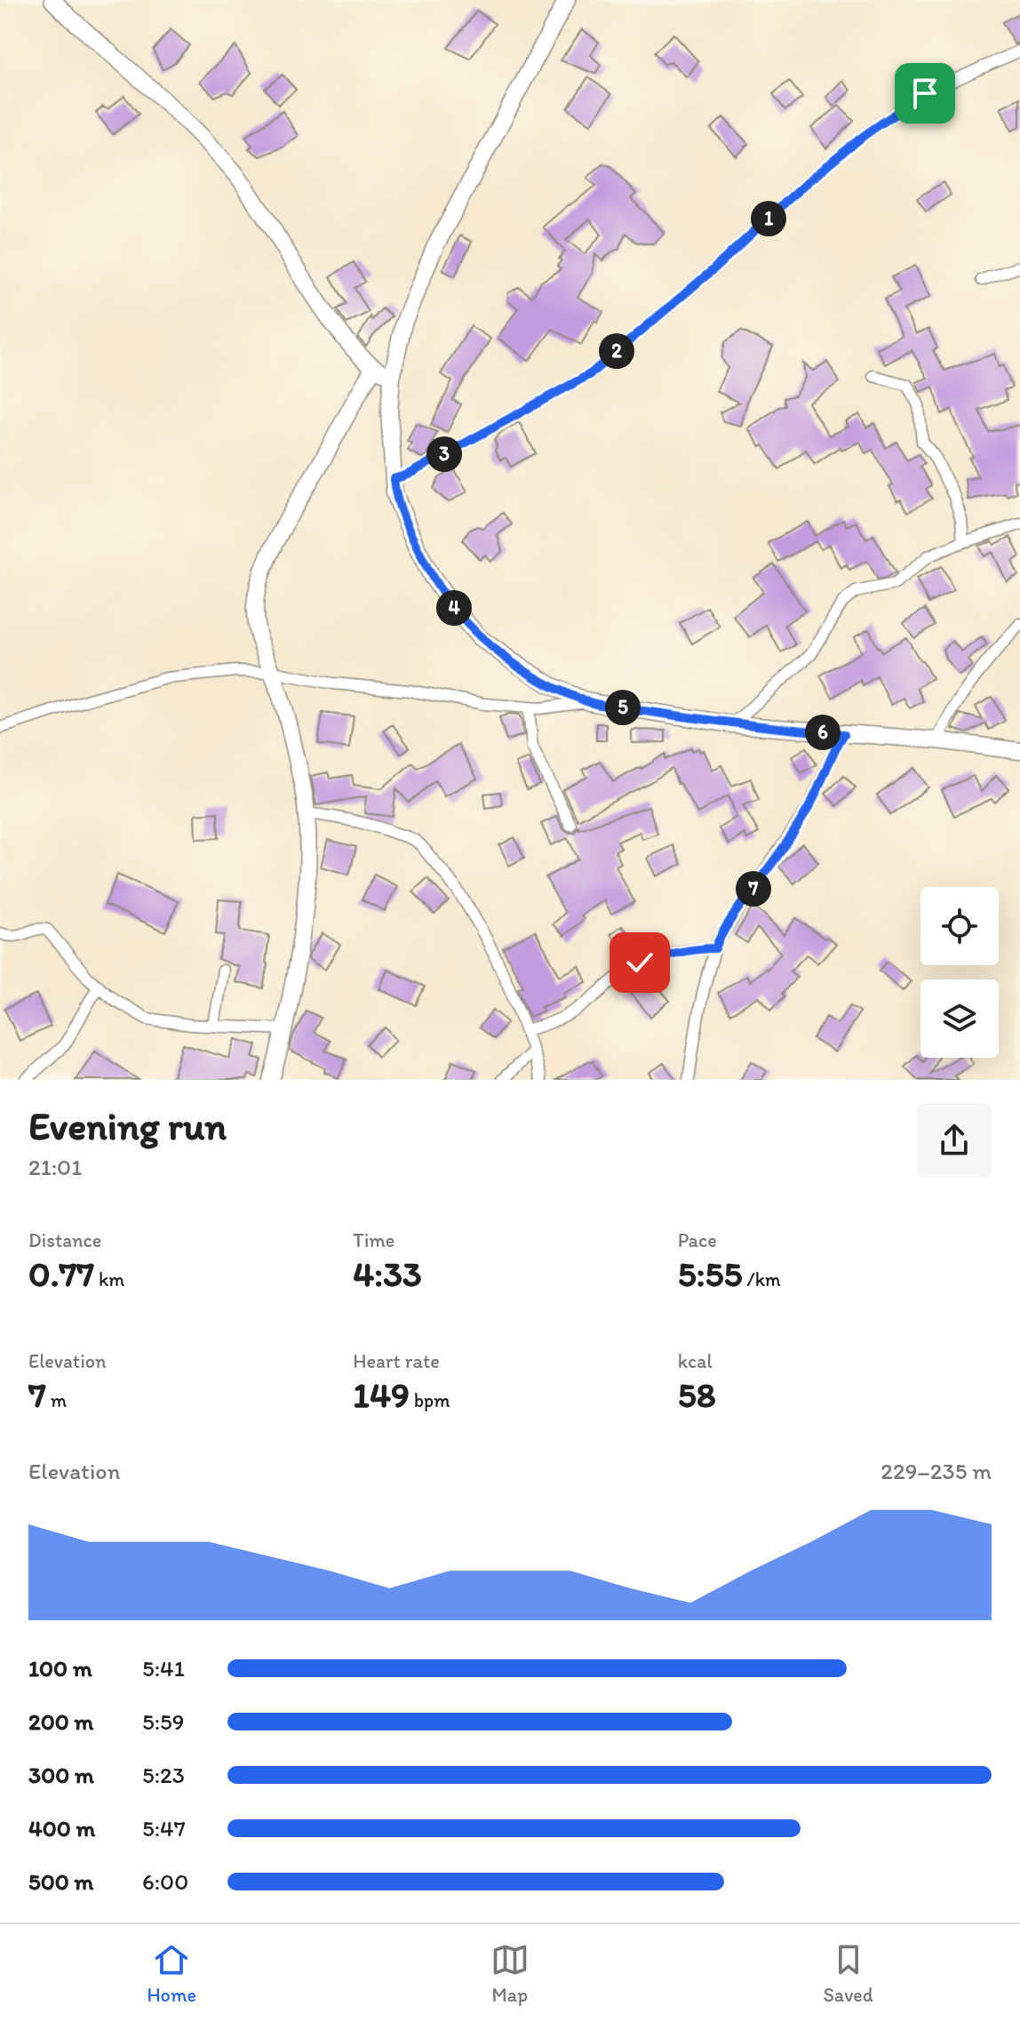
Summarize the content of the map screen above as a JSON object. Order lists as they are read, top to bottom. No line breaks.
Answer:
{"page":{"pins":["1","2","3","4","5","6","7"],"heading":["Evening run","21:01"],"stats":[["Distance","0.77 km"],["Time","4:33"],["Pace","5:55 /km"],["Elevation","7 m"],["Heart rate","149 bpm"],["kcal","58"]],"chart":["Elevation","229–235 m"],"list":[{"name":"100 m","note":"5:41"},{"name":"200 m","note":"5:59"},{"name":"300 m","note":"5:23"},{"name":"400 m","note":"5:47"},{"name":"500 m","note":"6:00"}],"tabs":["Home","Map","Saved"]}}
